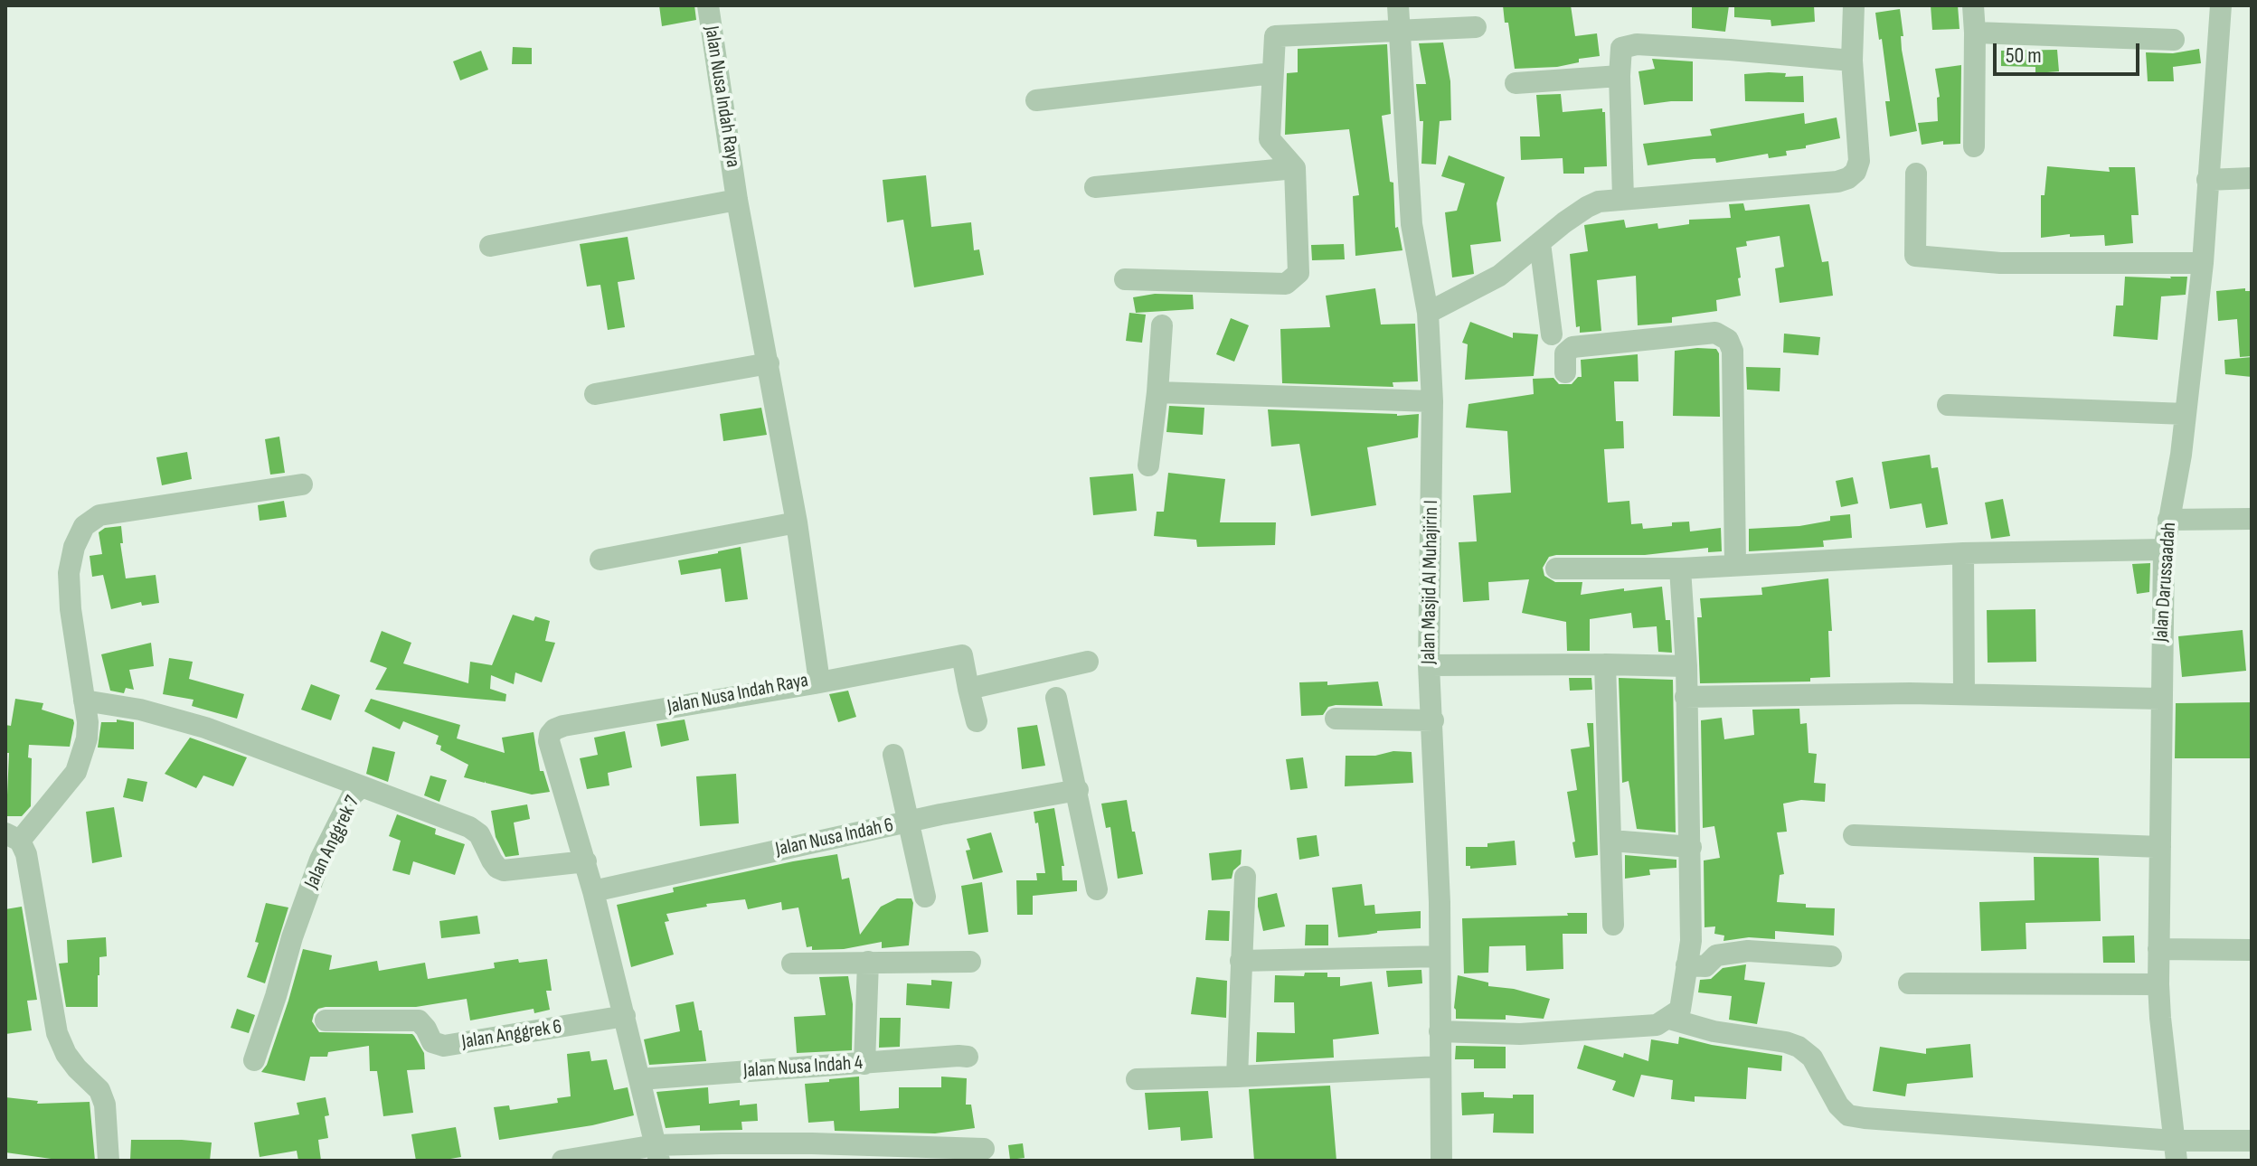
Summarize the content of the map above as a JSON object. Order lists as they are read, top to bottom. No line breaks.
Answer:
{"streets":{"street":["Jalan Nusa Indah Raya","Jalan Masjid Al Muhajirin I","Jalan Darussaadah","Jalan Nusa Indah 6","Jalan Anggrek 7","Jalan Anggrek 6","Jalan Nusa Indah 4"]},"crossings":[["Jalan Nusa Indah Raya","Jalan Nusa Indah 6"],["Jalan Nusa Indah Raya","Jalan Anggrek 7"],["Jalan Nusa Indah Raya","Jalan Anggrek 6"],["Jalan Nusa Indah Raya","Jalan Nusa Indah 4"]],"scale_bar":"50 m"}
